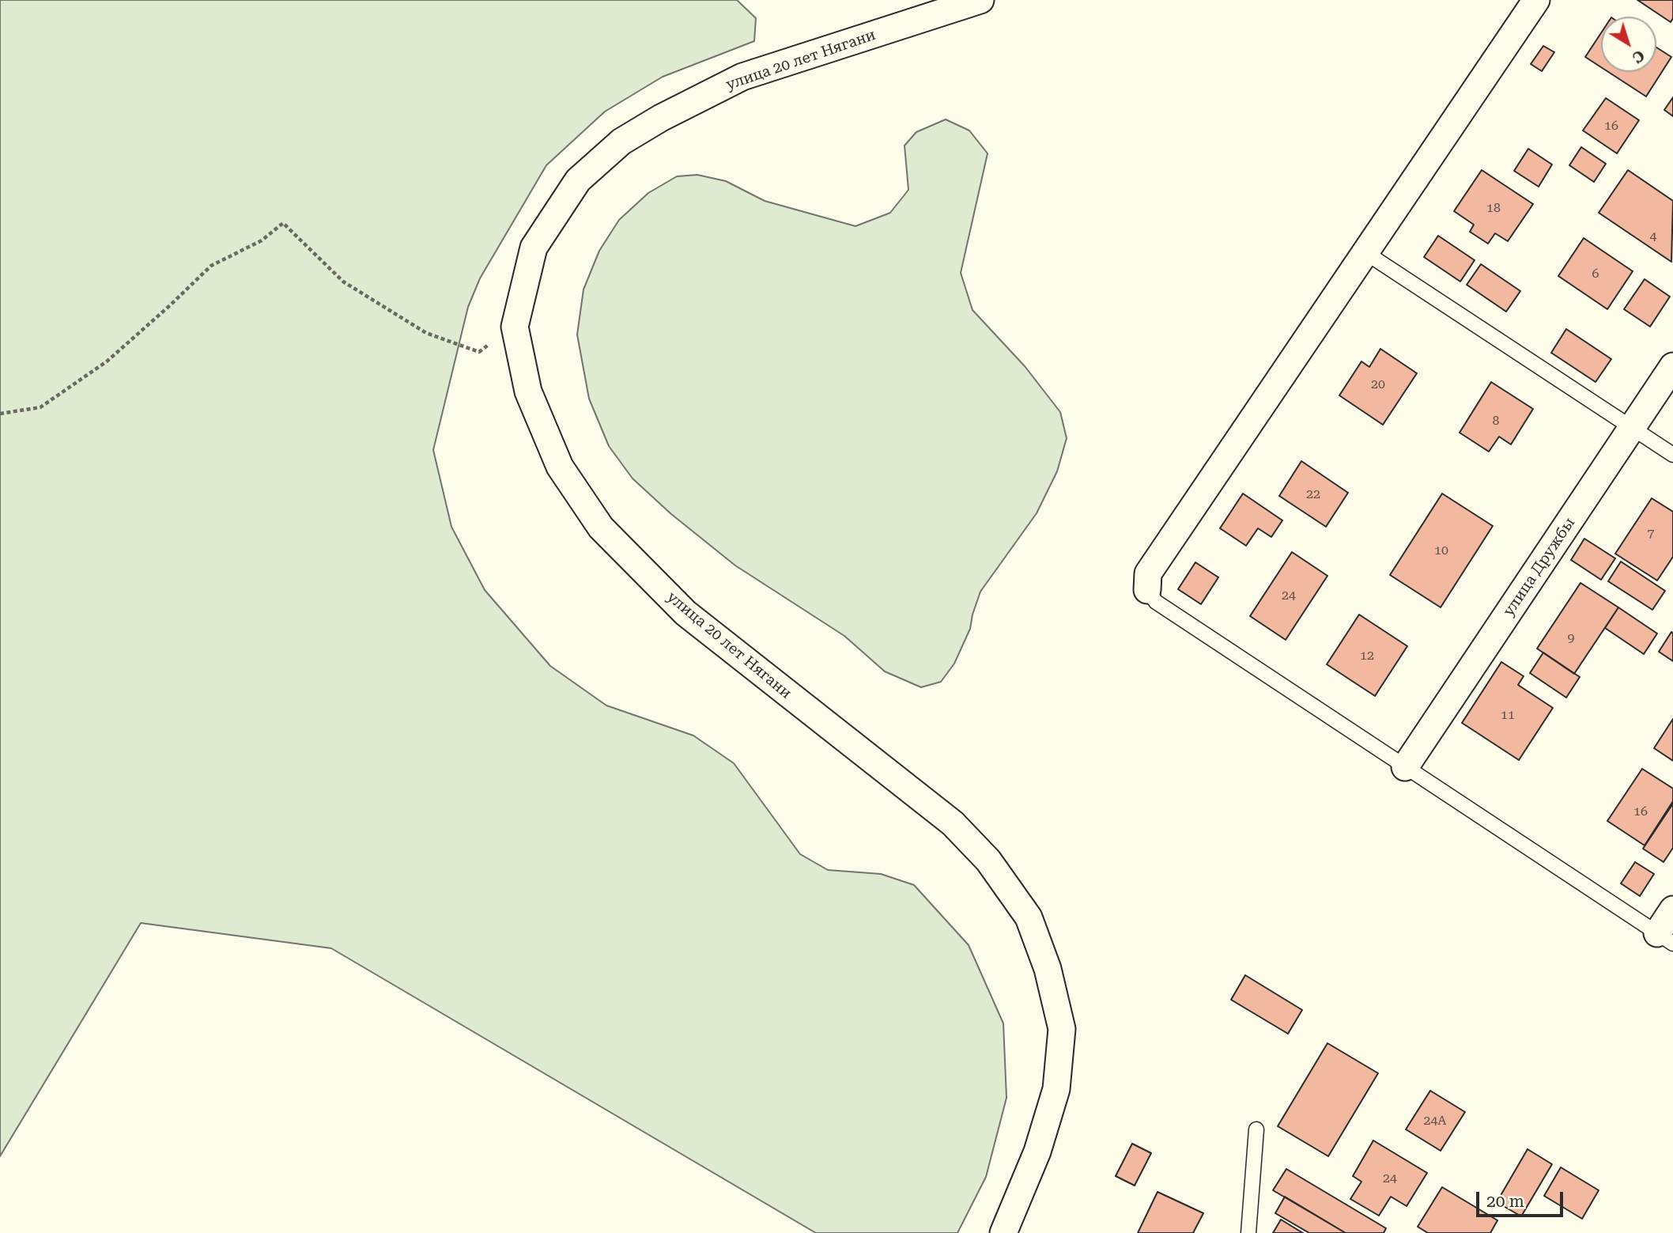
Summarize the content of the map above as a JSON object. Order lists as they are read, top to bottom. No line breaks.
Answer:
{"streets":{"street":["улица 20 лет Нягани","улица Дружбы"]},"house_numbers":["16","18","4","6","20","8","22","7","10","24","9","12","11","16","24А","24"],"scale_bar":"20 m","north":"bottom right"}
